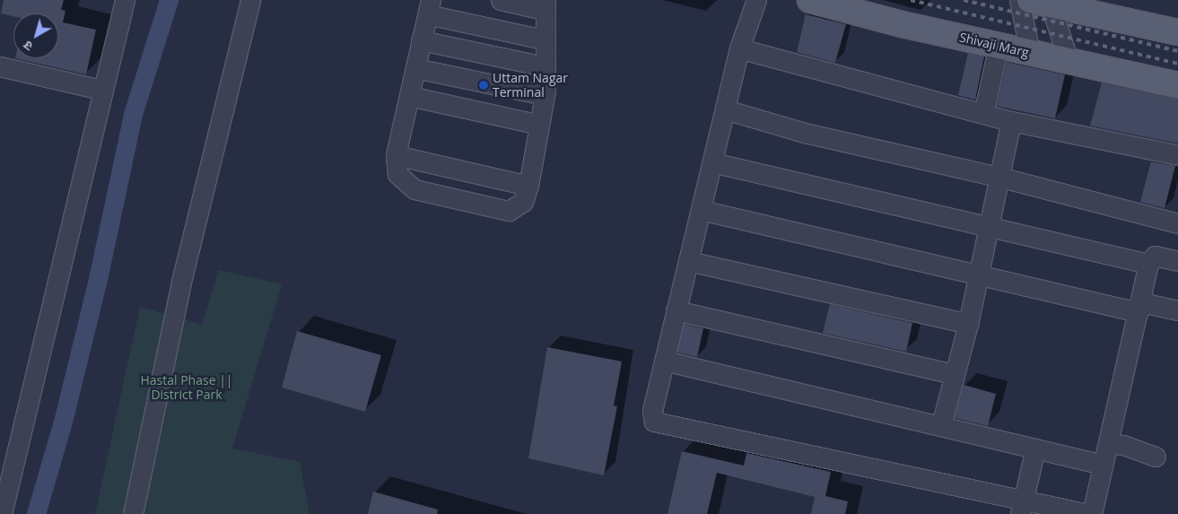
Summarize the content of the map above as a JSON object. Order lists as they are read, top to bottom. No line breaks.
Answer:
{"streets":{"main road":["Shivaji Marg"]},"parks":["Hastal Phase || District Park"],"places":["Uttam Nagar Terminal"],"north":"bottom left"}
